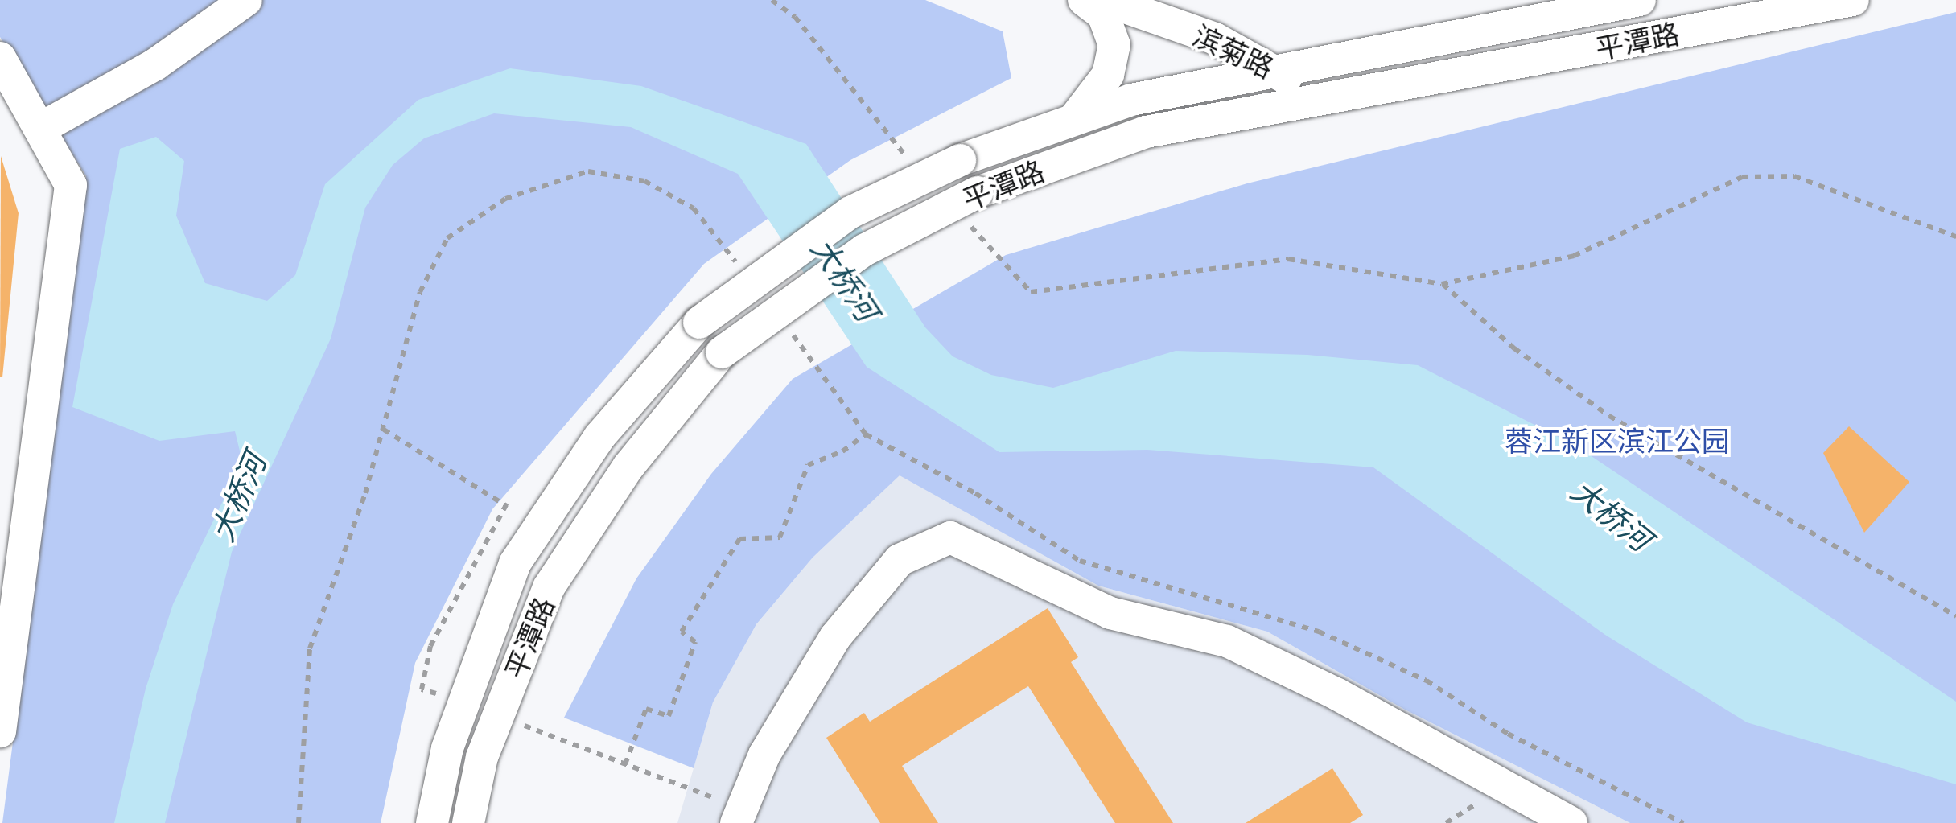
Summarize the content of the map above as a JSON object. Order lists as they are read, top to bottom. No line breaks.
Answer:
{"streets":{"street":["平潭路","滨菊路"]},"crossings":[["平潭路","滨菊路"]],"water":["大桥河"],"parks":["蓉江新区滨江公园"]}
